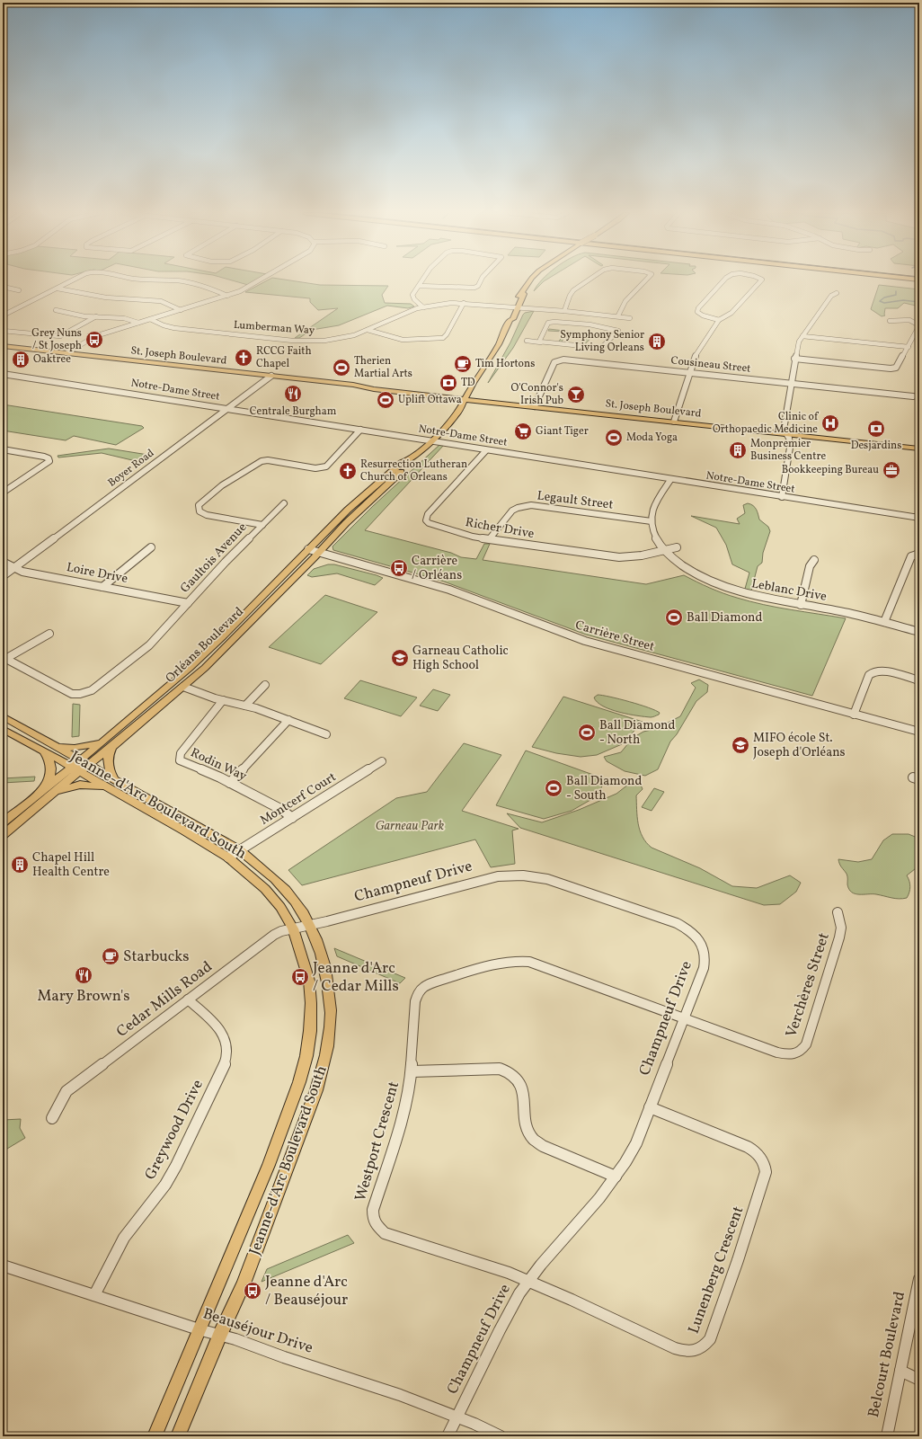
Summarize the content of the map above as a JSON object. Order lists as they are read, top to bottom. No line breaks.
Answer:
{"streets":{"main road":["St. Joseph Boulevard","Orléans Boulevard","Jeanne-d'Arc Boulevard South"],"street":["Lumberman Way","Cousineau Street","Notre-Dame Street","Boyer Road","Legault Street","Richer Drive","Gaultois Avenue","Loire Drive","Leblanc Drive","Carrière Street","Rodin Way","Montcerf Court","Champneuf Drive","Verchères Street","Cedar Mills Road","Greywood Drive","Westport Crescent","Lunenberg Crescent","Beauséjour Drive","Belcourt Boulevard"]},"crossings":[["Lumberman Way","Orléans Boulevard"],["St. Joseph Boulevard","Cousineau Street"],["St. Joseph Boulevard","Boyer Road"],["St. Joseph Boulevard","Orléans Boulevard"],["Notre-Dame Street","Boyer Road"],["Notre-Dame Street","Richer Drive"],["Notre-Dame Street","Gaultois Avenue"],["Notre-Dame Street","Leblanc Drive"],["Notre-Dame Street","Orléans Boulevard"],["Boyer Road","Loire Drive"],["Legault Street","Richer Drive"],["Legault Street","Leblanc Drive"],["Richer Drive","Leblanc Drive"],["Gaultois Avenue","Loire Drive"],["Carrière Street","Orléans Boulevard"],["Orléans Boulevard","Jeanne-d'Arc Boulevard South"],["Rodin Way","Montcerf Court"],["Montcerf Court","Jeanne-d'Arc Boulevard South"],["Jeanne-d'Arc Boulevard South","Champneuf Drive"],["Jeanne-d'Arc Boulevard South","Cedar Mills Road"],["Jeanne-d'Arc Boulevard South","Beauséjour Drive"],["Champneuf Drive","Verchères Street"],["Champneuf Drive","Cedar Mills Road"],["Champneuf Drive","Westport Crescent"],["Champneuf Drive","Lunenberg Crescent"],["Champneuf Drive","Beauséjour Drive"],["Verchères Street","Westport Crescent"],["Cedar Mills Road","Greywood Drive"],["Greywood Drive","Beauséjour Drive"],["Westport Crescent","Lunenberg Crescent"]],"parks":["Garneau Park"],"places":{"bus stop":["Grey Nuns / St Joseph","Carrière / Orléans","Jeanne d'Arc / Cedar Mills","Jeanne d'Arc / Beauséjour"],"building":["Symphony Senior Living Orleans","Oaktree","Monpremier Business Centre","Chapel Hill Health Centre"],"church":["RCCG Faith Chapel","Resurrection Lutheran Church of Orleans"],"cafe":["Tim Hortons","Starbucks"],"sports":["Therien Martial Arts","Uplift Ottawa","Moda Yoga","Ball Diamond","Ball Diamond - North","Ball Diamond - South"],"bank":["TD","Desjardins"],"restaurant":["Centrale Burgham","Mary Brown's"],"bar":["O'Connor's Irish Pub"],"hospital":["Clinic of Orthopaedic Medicine"],"supermarket":["Giant Tiger"],"office":["Bookkeeping Bureau"],"school or university":["Garneau Catholic High School","MIFO école St. Joseph d'Orléans"]}}
